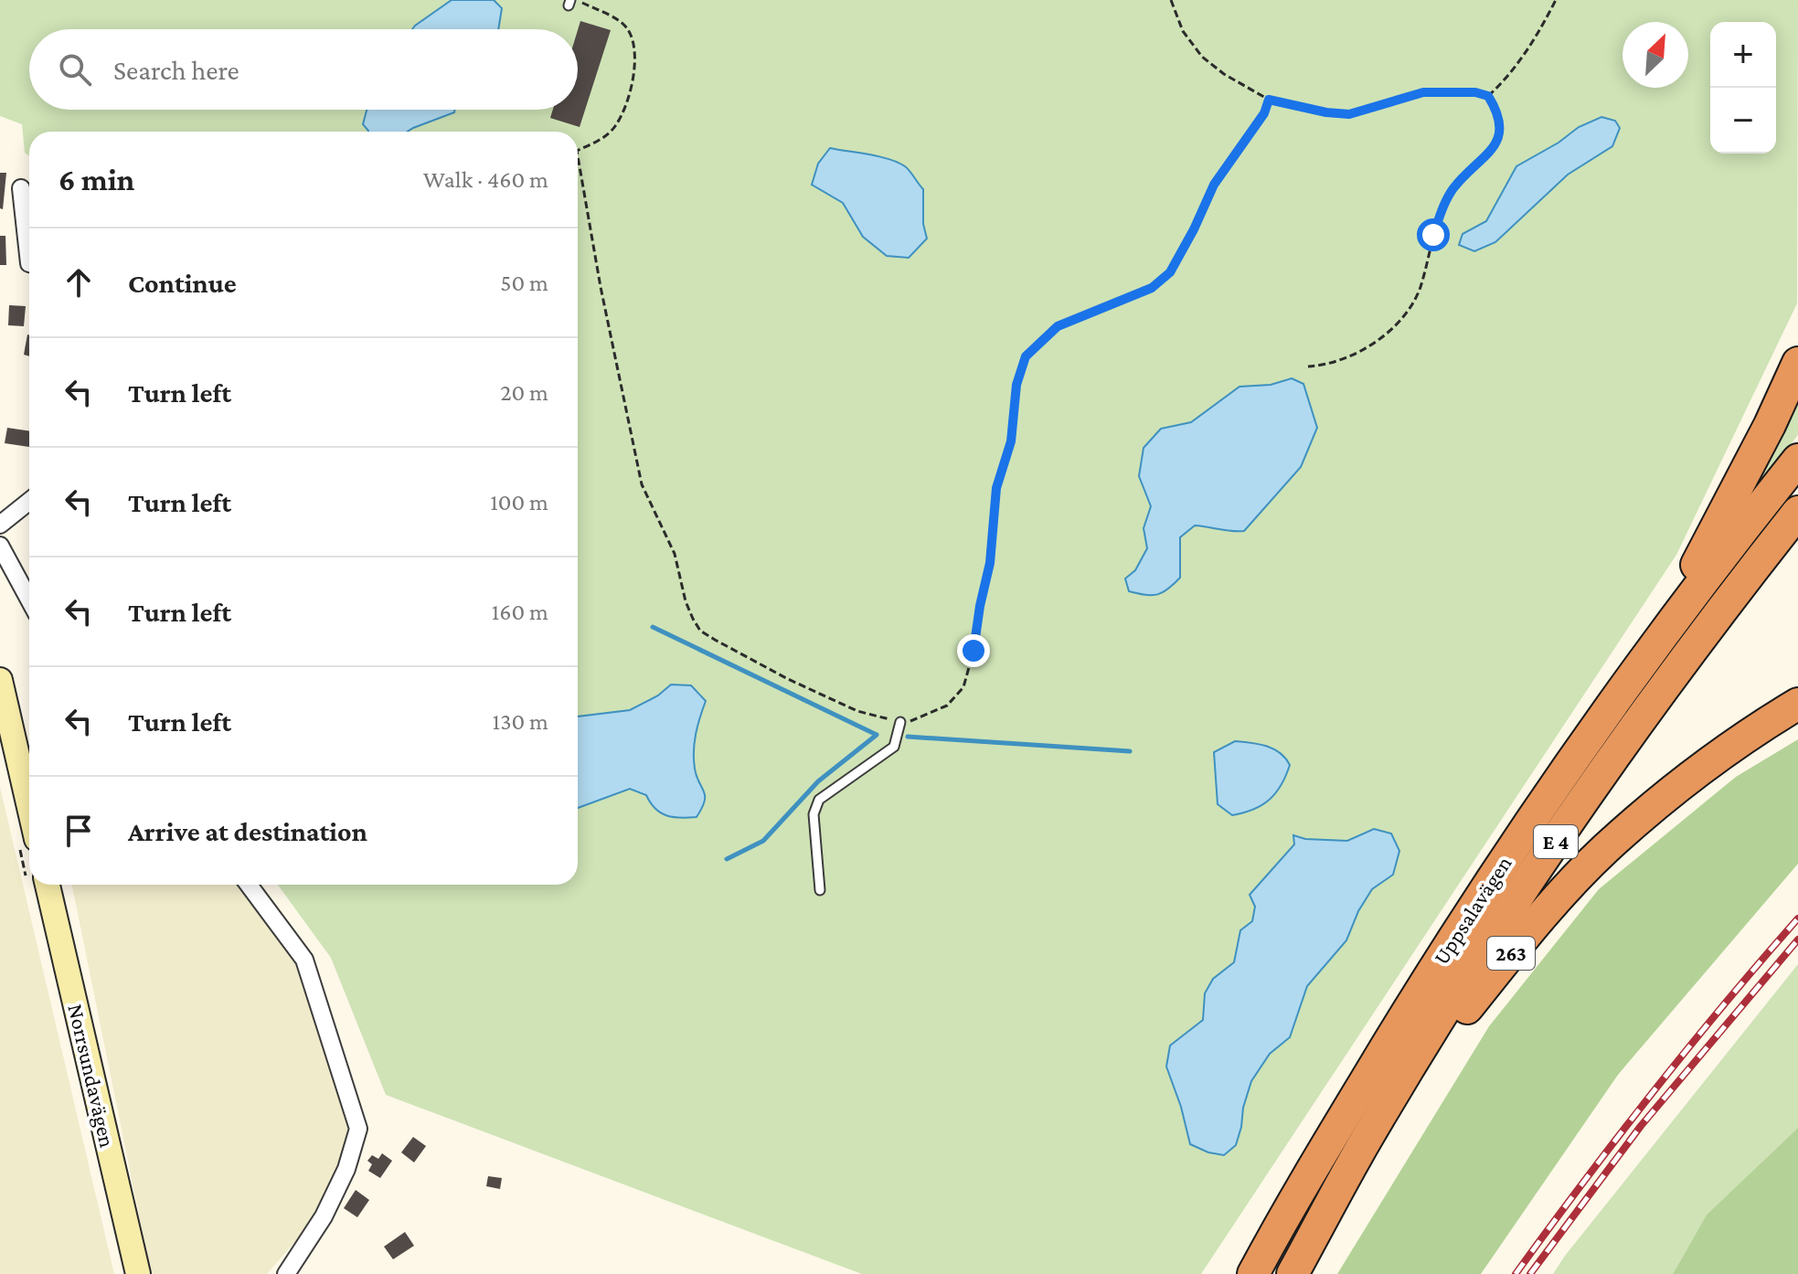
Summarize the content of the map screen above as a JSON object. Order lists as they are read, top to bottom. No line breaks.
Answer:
{"streets":{"highway":["E 4","Uppsalavägen","263"],"street":["Norrsundavägen"]},"crossings":[["Uppsalavägen","263"]],"north":"top right","page":{"map_buttons":["+","−"],"search":"Search here","heading":["6 min","Walk · 460 m"],"list":[["Continue","50 m"],["Turn left","20 m"],["Turn left","100 m"],["Turn left","160 m"],["Turn left","130 m"],"Arrive at destination"]}}
